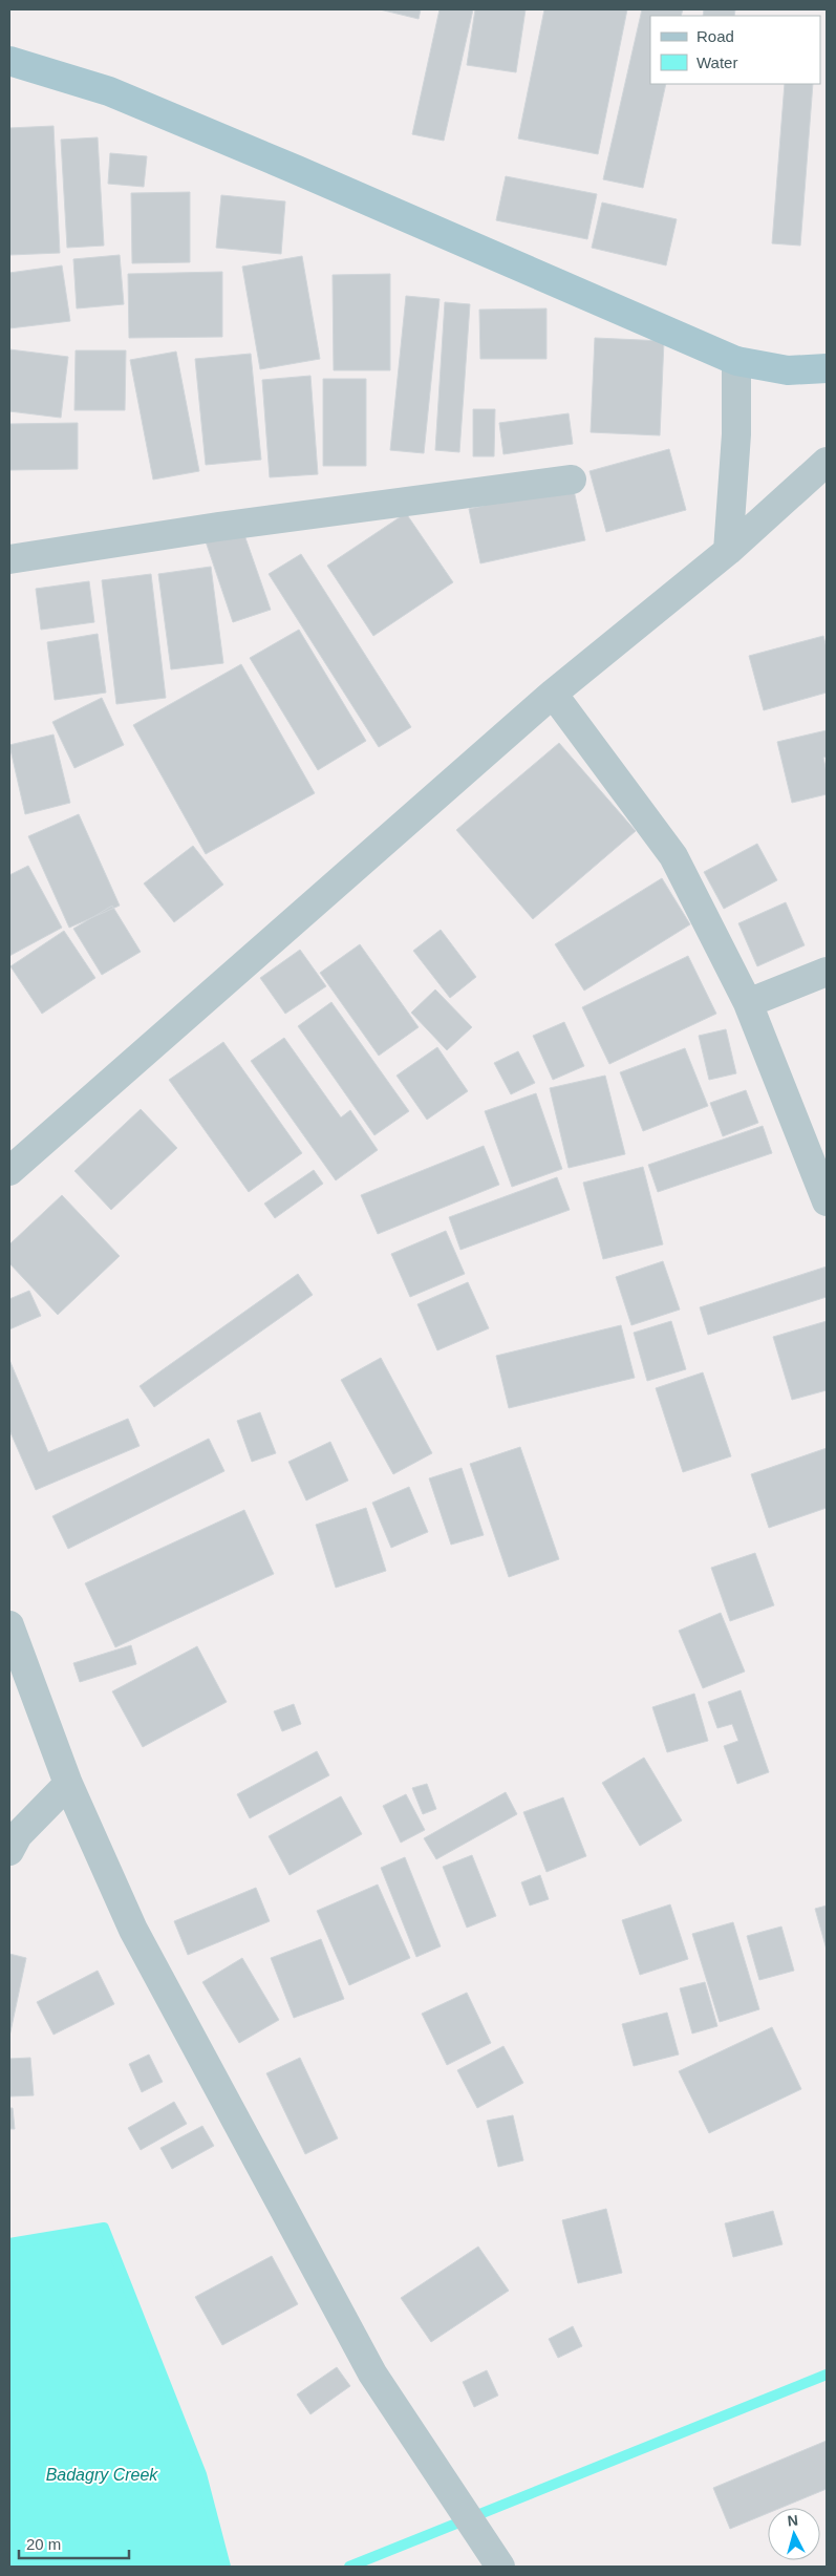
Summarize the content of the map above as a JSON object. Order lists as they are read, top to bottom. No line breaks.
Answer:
{"water":["Badagry Creek"],"legend":["Road","Water"],"scale_bar":"20 m","north":"top"}
